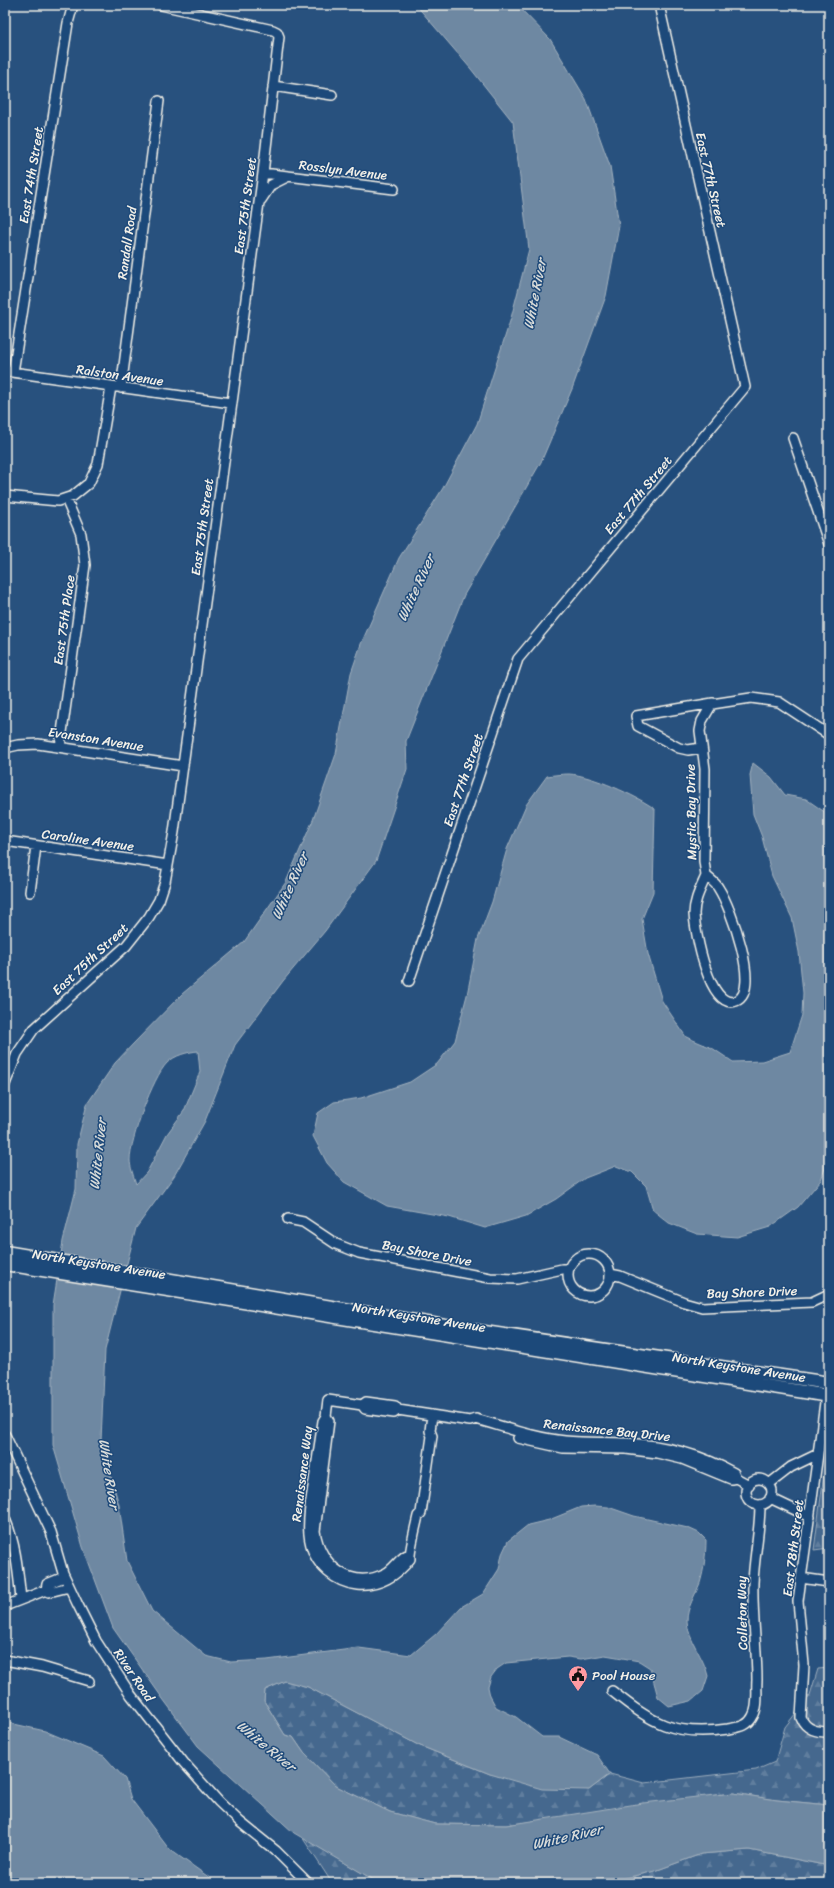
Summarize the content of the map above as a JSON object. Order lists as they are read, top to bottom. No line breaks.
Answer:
{"streets":{"main road":["North Keystone Avenue"],"street":["Rosslyn Avenue","East 74th Street","East 77th Street","East 75th Street","Randall Road","Ralston Avenue","East 75th Place","Evanston Avenue","Mystic Bay Drive","Caroline Avenue","Bay Shore Drive","Renaissance Bay Drive","Renaissance Way","East 78th Street","Colleton Way","River Road"]},"crossings":[["Rosslyn Avenue","East 75th Street"],["East 74th Street","Ralston Avenue"],["East 75th Street","Ralston Avenue"],["East 75th Street","Evanston Avenue"],["East 75th Street","Caroline Avenue"],["Randall Road","Ralston Avenue"],["East 75th Place","Evanston Avenue"],["North Keystone Avenue","East 78th Street"],["Renaissance Bay Drive","Renaissance Way"],["Renaissance Bay Drive","Colleton Way"]],"water":["White River"],"places":{"public building":["Pool House"]}}
